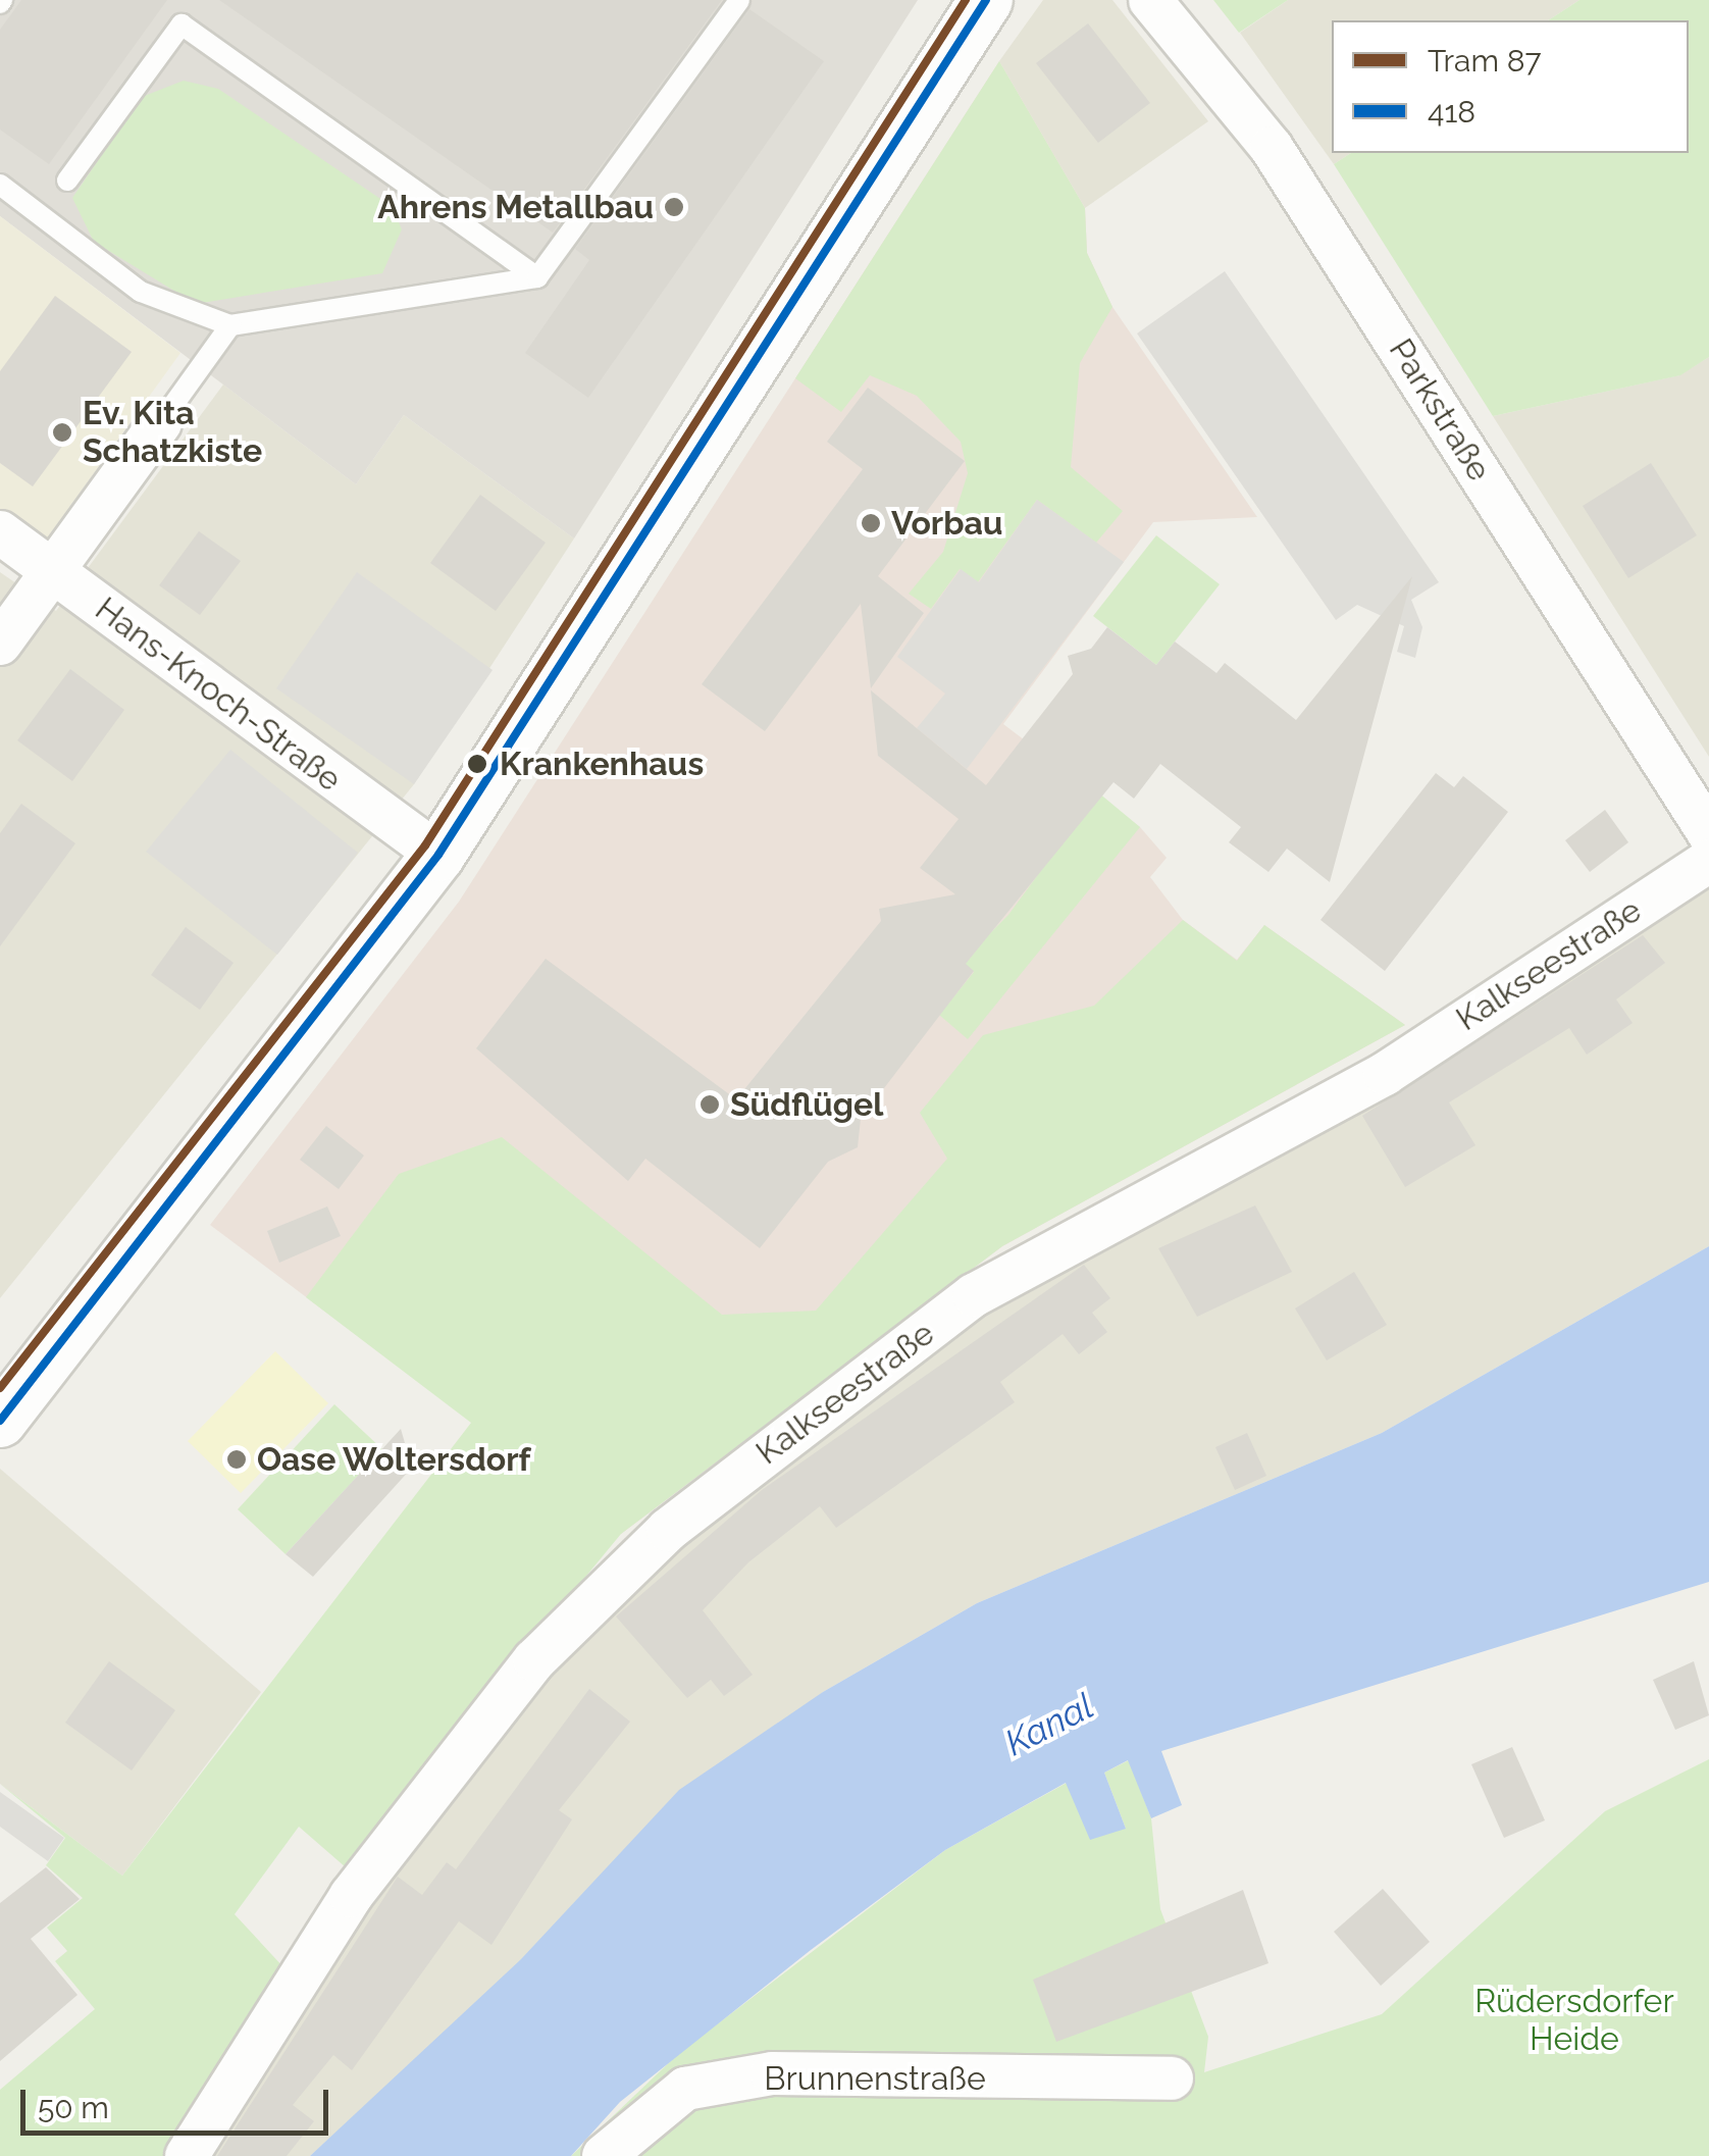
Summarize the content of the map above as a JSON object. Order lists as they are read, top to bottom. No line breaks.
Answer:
{"streets":{"street":["Parkstraße","Hans-Knoch-Straße","Kalkseestraße","Brunnenstraße"]},"water":["Kanal"],"parks":["Rüdersdorfer Heide"],"places":["Ahrens Metallbau","Ev. Kita Schatzkiste","Vorbau","Krankenhaus","Südflügel","Oase Woltersdorf"],"lines":["tram line 87","transit line 418"],"legend":["Tram 87","418"],"scale_bar":"50 m"}
